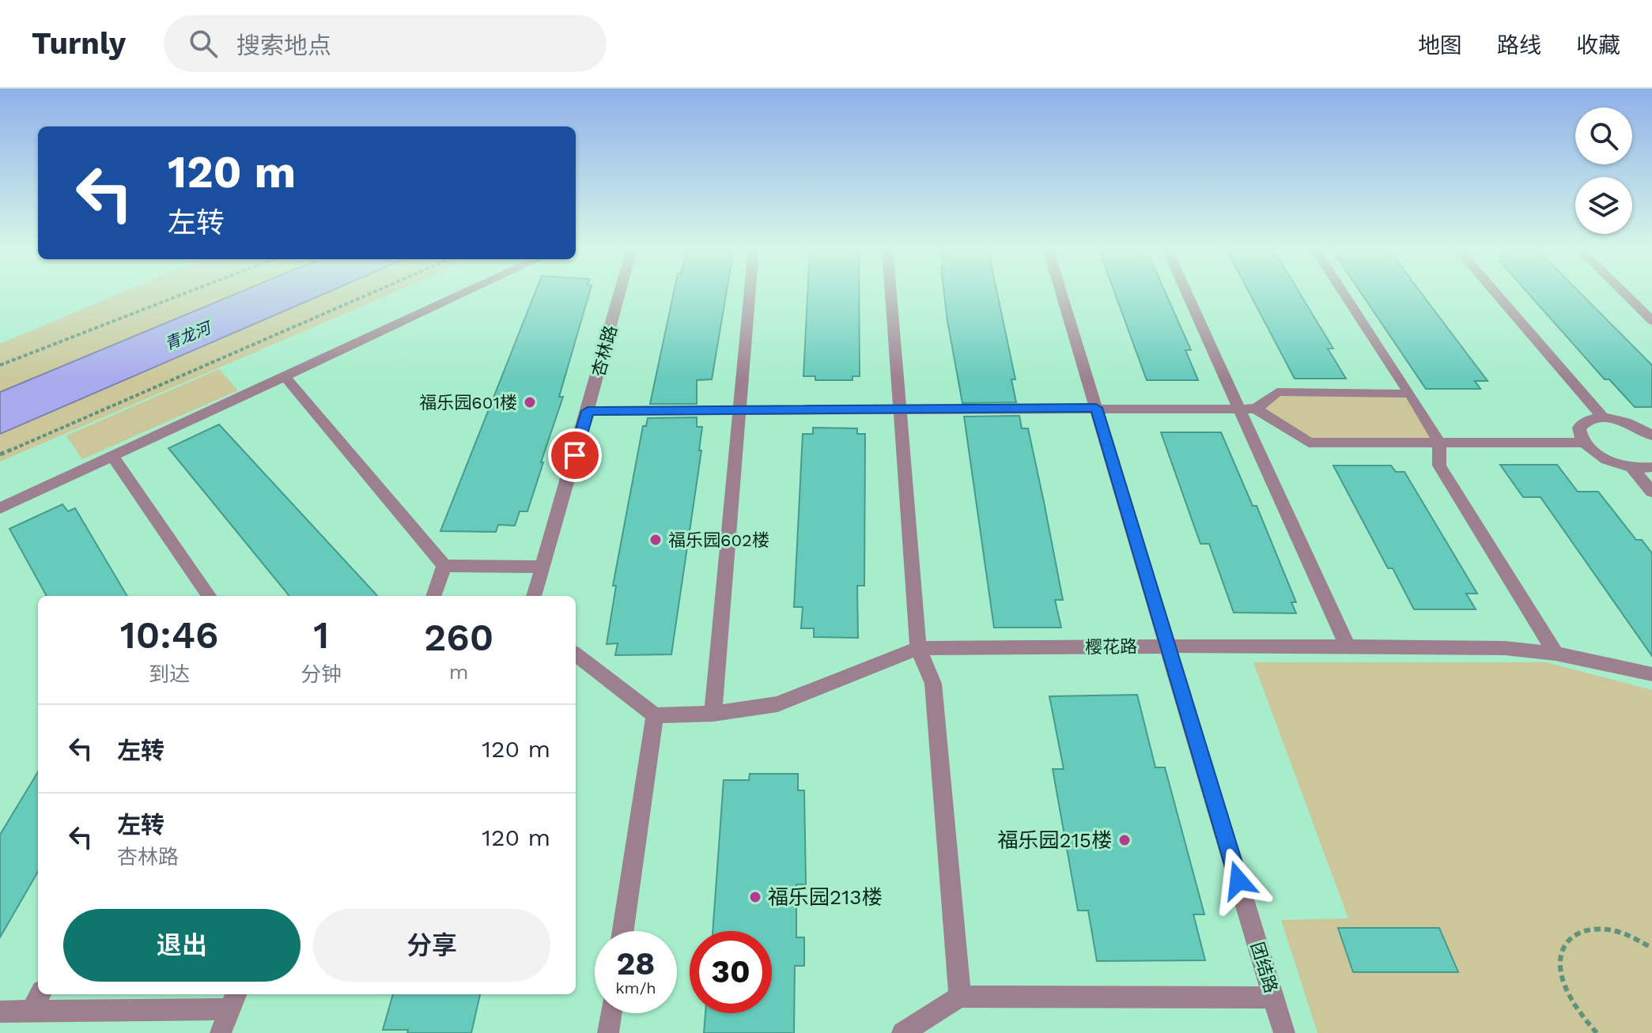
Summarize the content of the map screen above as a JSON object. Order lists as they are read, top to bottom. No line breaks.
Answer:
{"streets":{"street":["杏林路","樱花路","团结路"]},"crossings":[["樱花路","团结路"]],"water":["青龙河"],"places":["福乐园601楼","福乐园602楼","福乐园215楼","福乐园213楼"],"page":{"header":"Turnly","search":"搜索地点","nav":["地图","路线","收藏"],"turn":["120 m","左转"],"eta":["10:46","到达","1","分钟","260","m"],"list":[{"name":"左转","value":"120 m"},{"name":"左转","note":"杏林路","value":"120 m"}],"buttons":["退出","分享"],"speed":"28 km/h","limit":"30"}}
